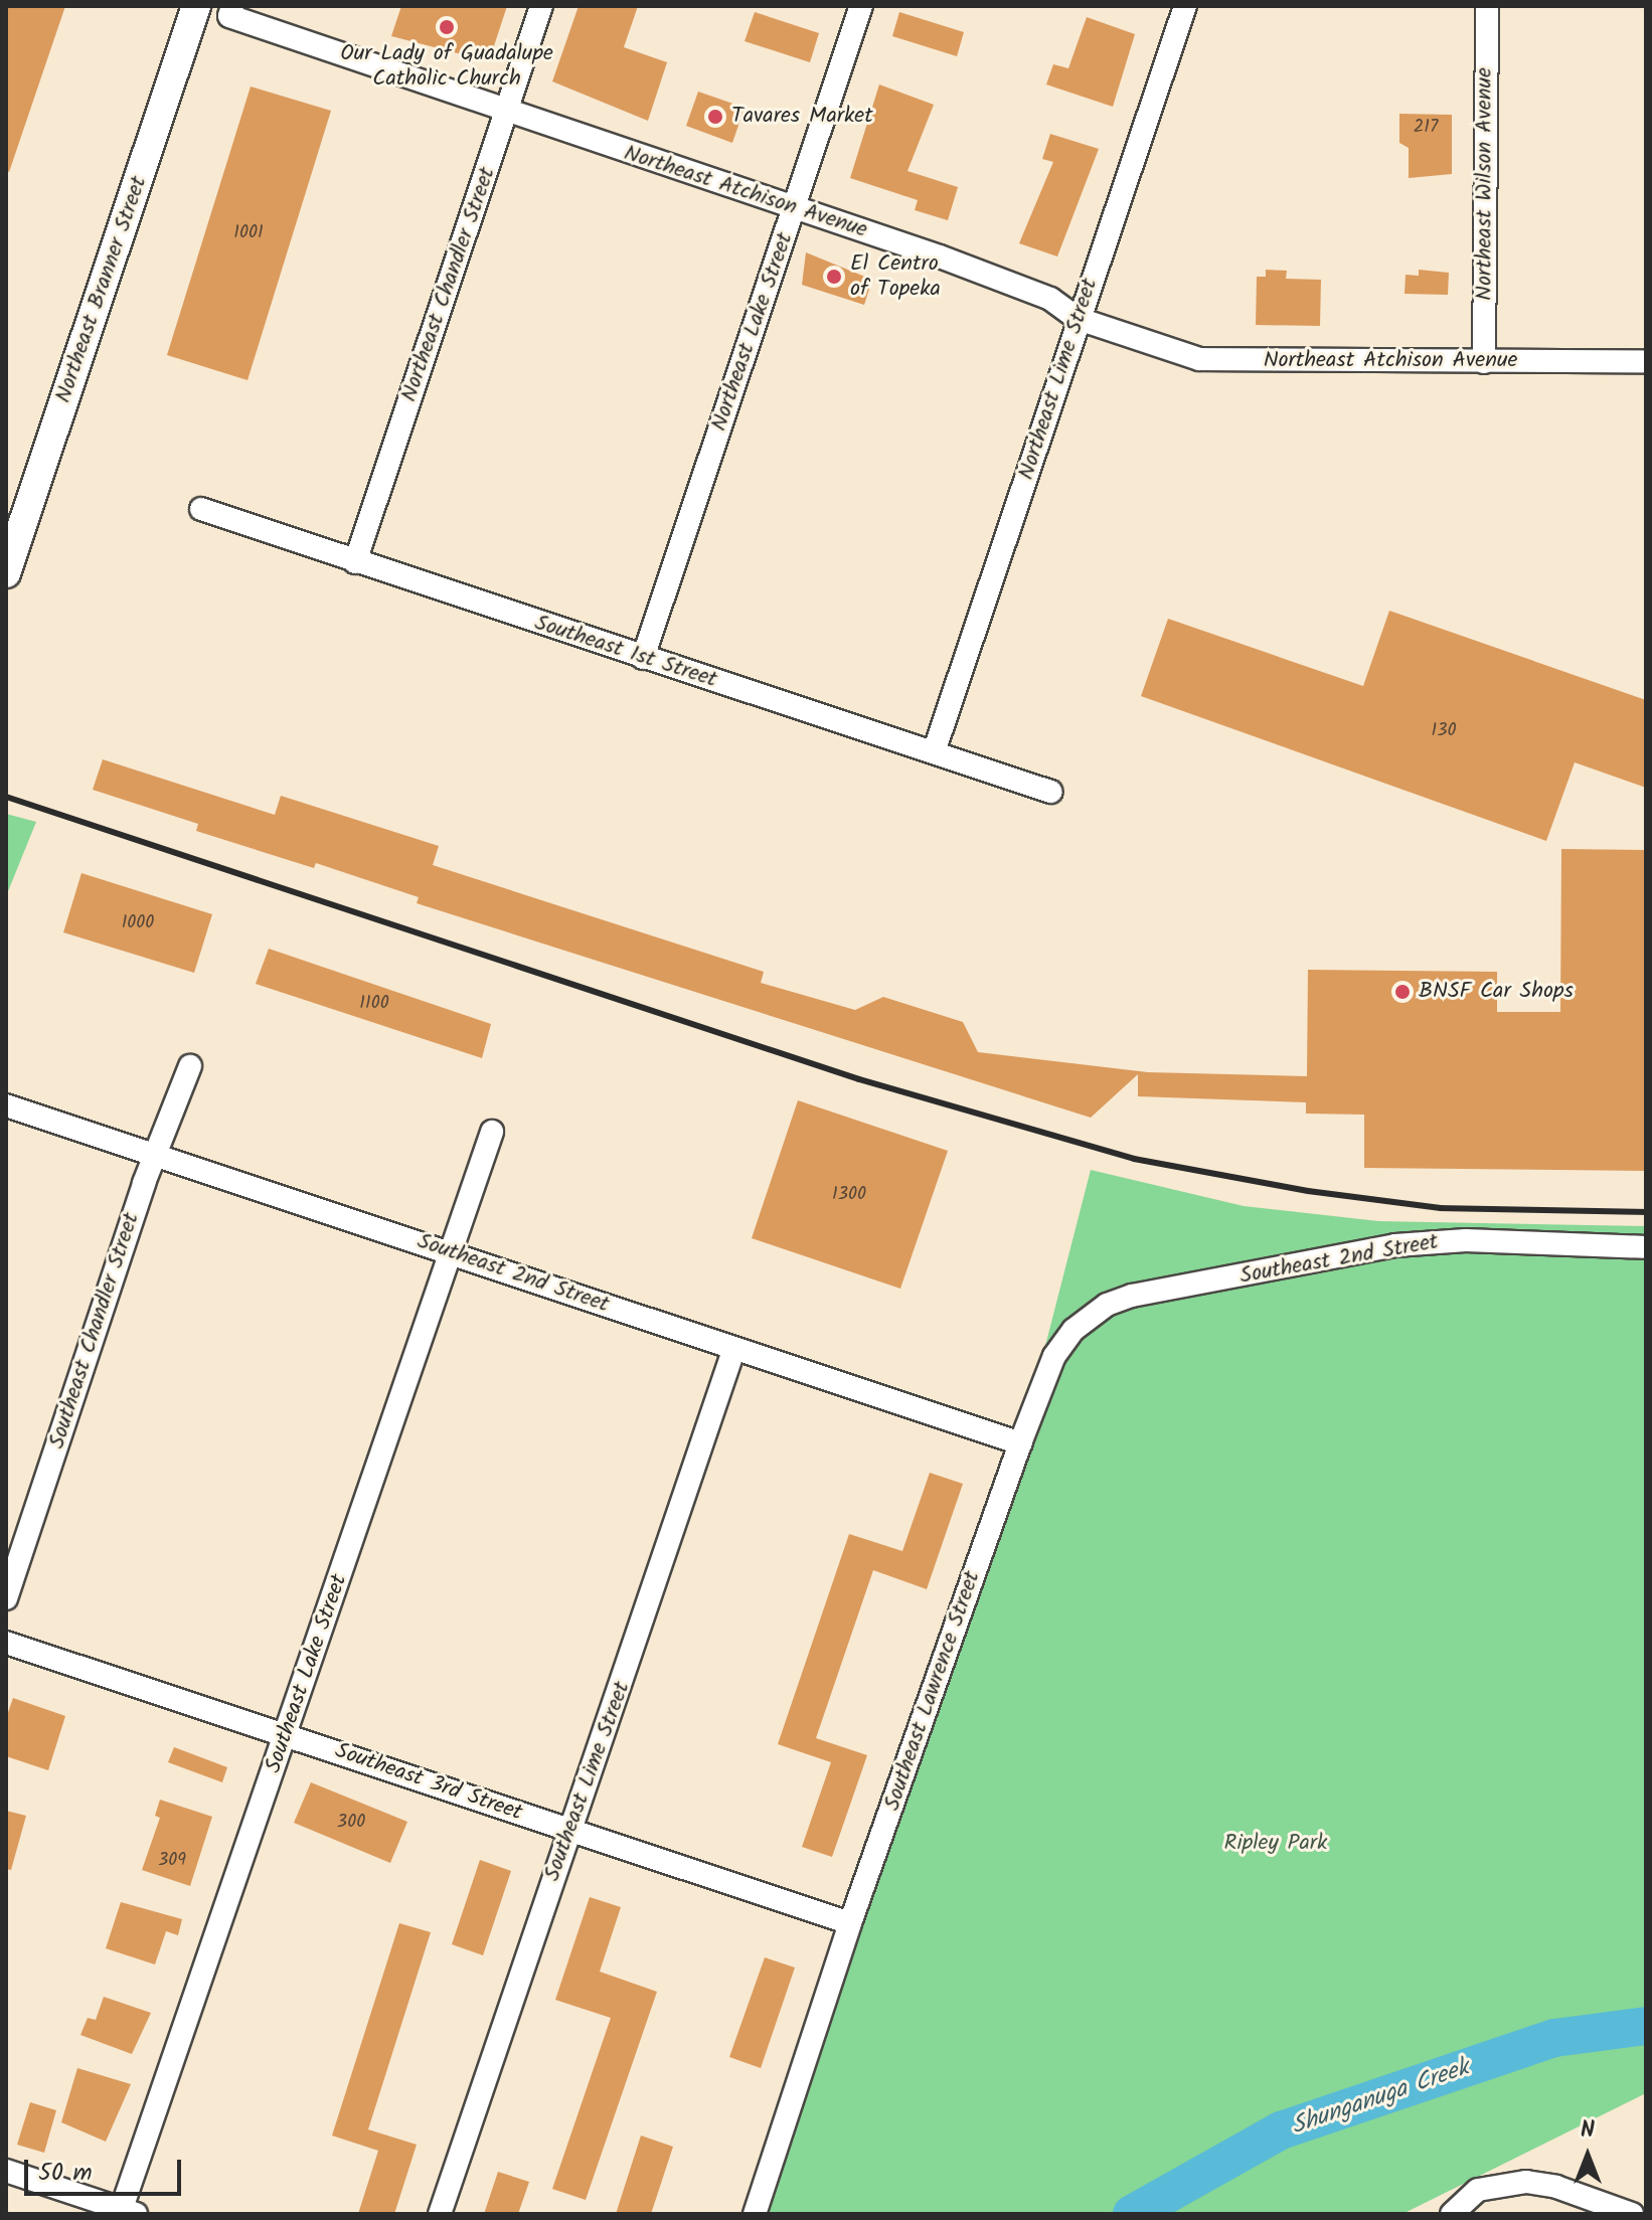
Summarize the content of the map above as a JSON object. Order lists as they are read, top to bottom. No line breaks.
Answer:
{"streets":{"main road":["Northeast Branner Street"],"street":["Northeast Wilson Avenue","Northeast Atchison Avenue","Northeast Chandler Street","Northeast Lake Street","Northeast Lime Street","Southeast 1st Street","Southeast 2nd Street","Southeast Chandler Street","Southeast Lake Street","Southeast Lawrence Street","Southeast Lime Street","Southeast 3rd Street"]},"crossings":[["Northeast Wilson Avenue","Northeast Atchison Avenue"],["Northeast Atchison Avenue","Northeast Chandler Street"],["Northeast Atchison Avenue","Northeast Lake Street"],["Northeast Atchison Avenue","Northeast Lime Street"],["Northeast Chandler Street","Southeast 1st Street"],["Northeast Lake Street","Southeast 1st Street"],["Northeast Lime Street","Southeast 1st Street"],["Southeast 2nd Street","Southeast Chandler Street"],["Southeast 2nd Street","Southeast Lake Street"],["Southeast 2nd Street","Southeast Lawrence Street"],["Southeast 2nd Street","Southeast Lime Street"],["Southeast Lake Street","Southeast 3rd Street"],["Southeast Lawrence Street","Southeast 3rd Street"],["Southeast Lime Street","Southeast 3rd Street"]],"water":["Shunganuga Creek"],"parks":["Ripley Park"],"places":["Our Lady of Guadalupe Catholic Church","Tavares Market","El Centro of Topeka","BNSF Car Shops"],"house_numbers":["217","1001","130","1000","1100","1300","300","309"],"scale_bar":"50 m","north":"top"}
